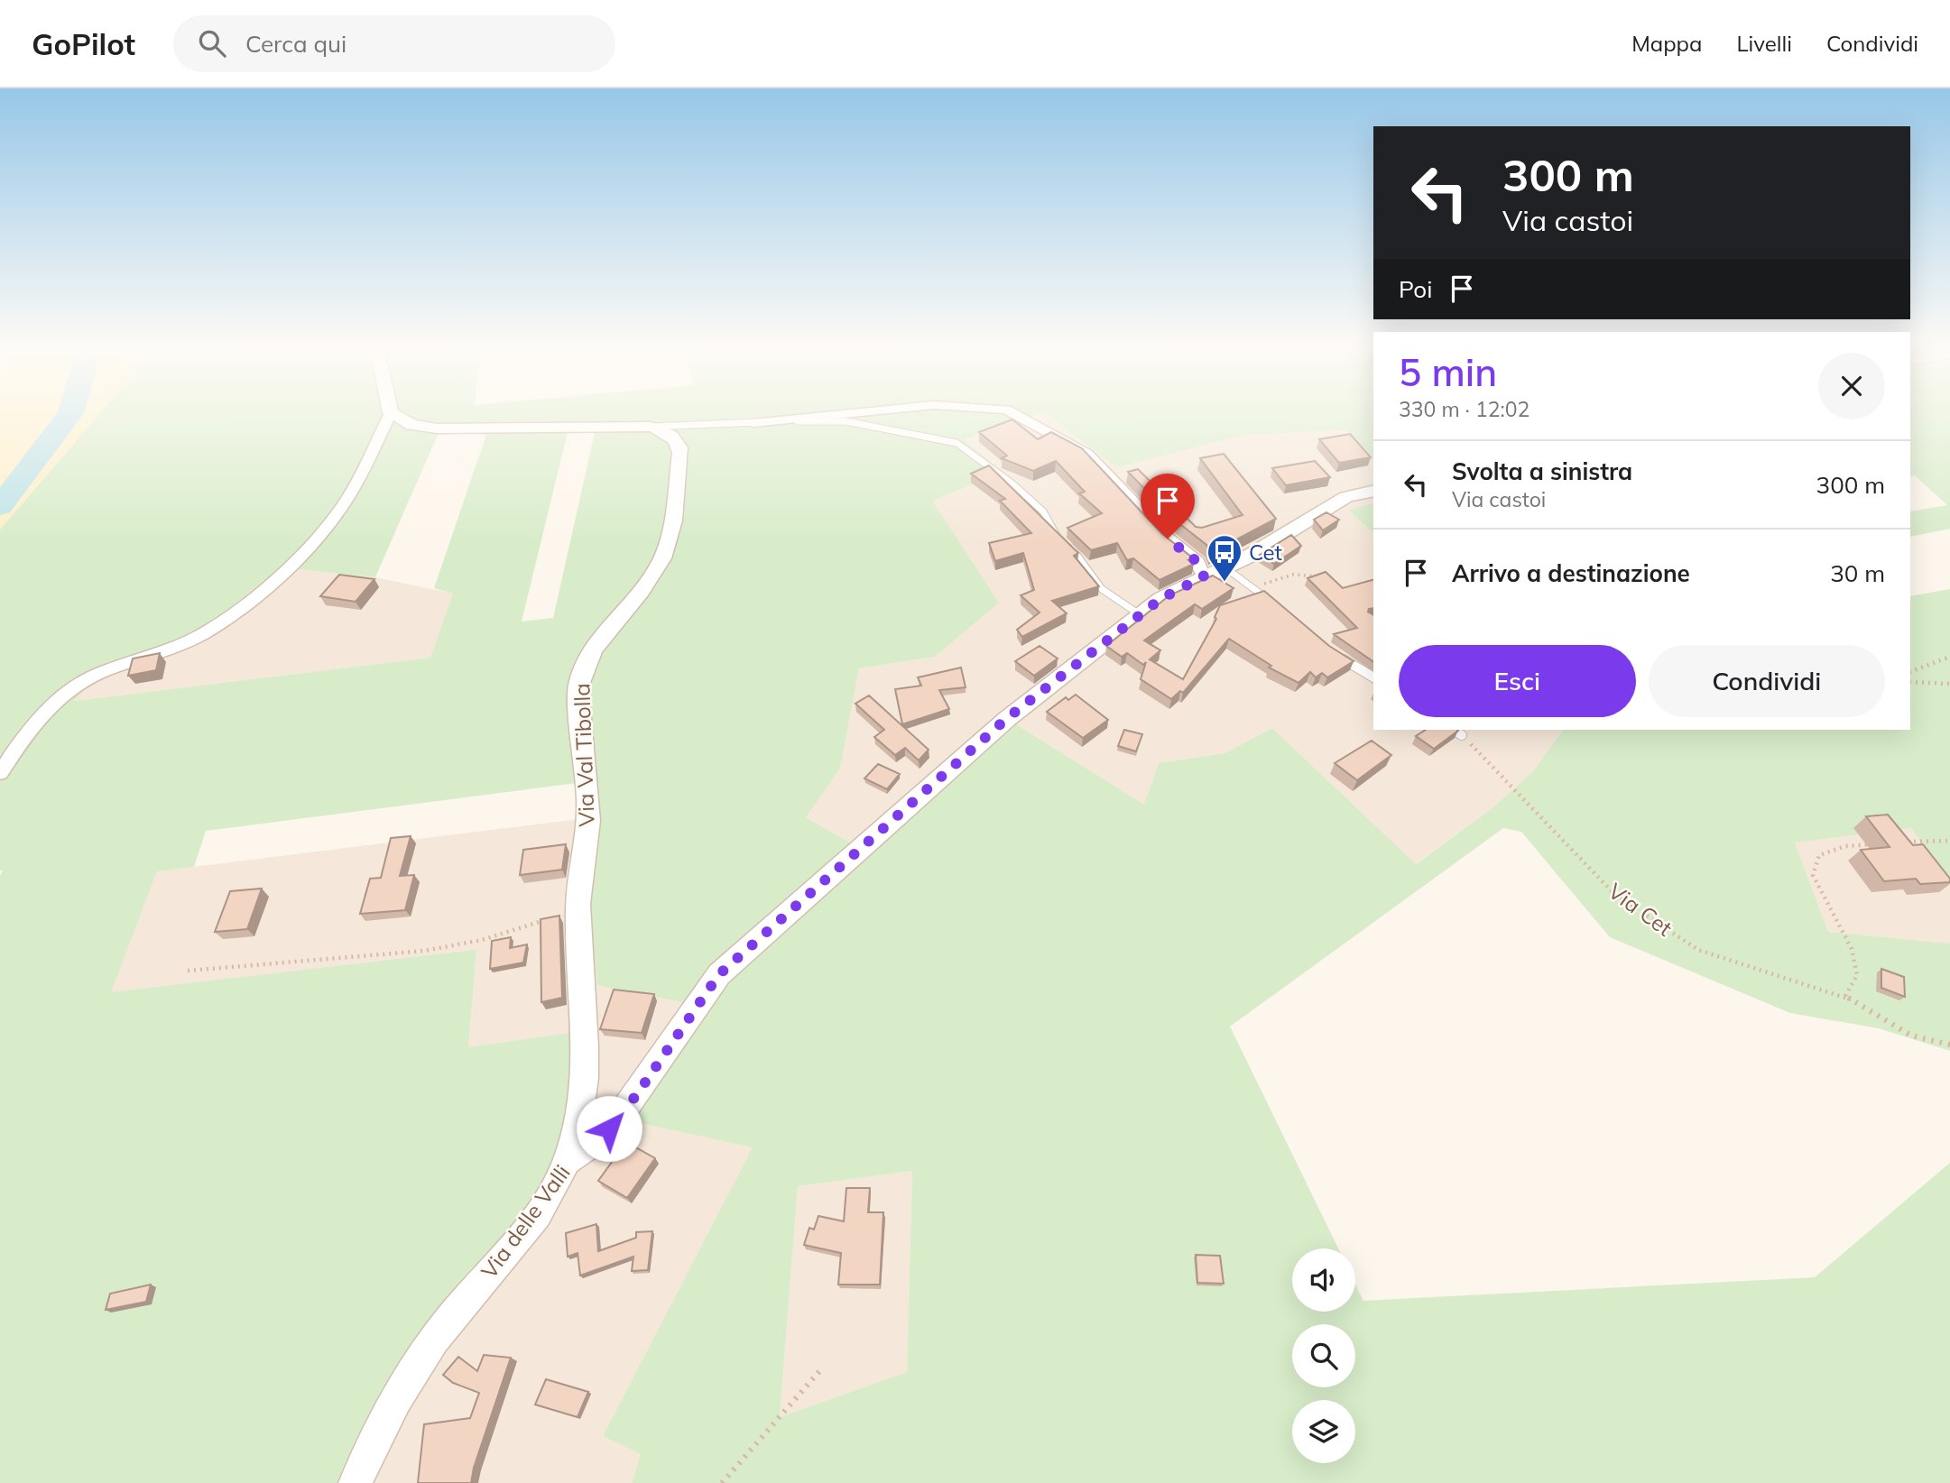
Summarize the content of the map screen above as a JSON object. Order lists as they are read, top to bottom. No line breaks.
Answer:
{"streets":{"street":["Via Val Tibolla","Via delle Valli"],"path":["Via Cet"]},"crossings":[["Via Val Tibolla","Via delle Valli"]],"places":{"bus stop":["Cet"]},"page":{"header":"GoPilot","search":"Cerca qui","nav":["Mappa","Livelli","Condividi"],"turn":["300 m","Via castoi"],"then":"Poi","heading":["5 min","330 m · 12:02"],"list":[{"name":"Svolta a sinistra","note":"Via castoi","value":"300 m"},{"name":"Arrivo a destinazione","value":"30 m"}],"buttons":["Esci","Condividi"]}}
